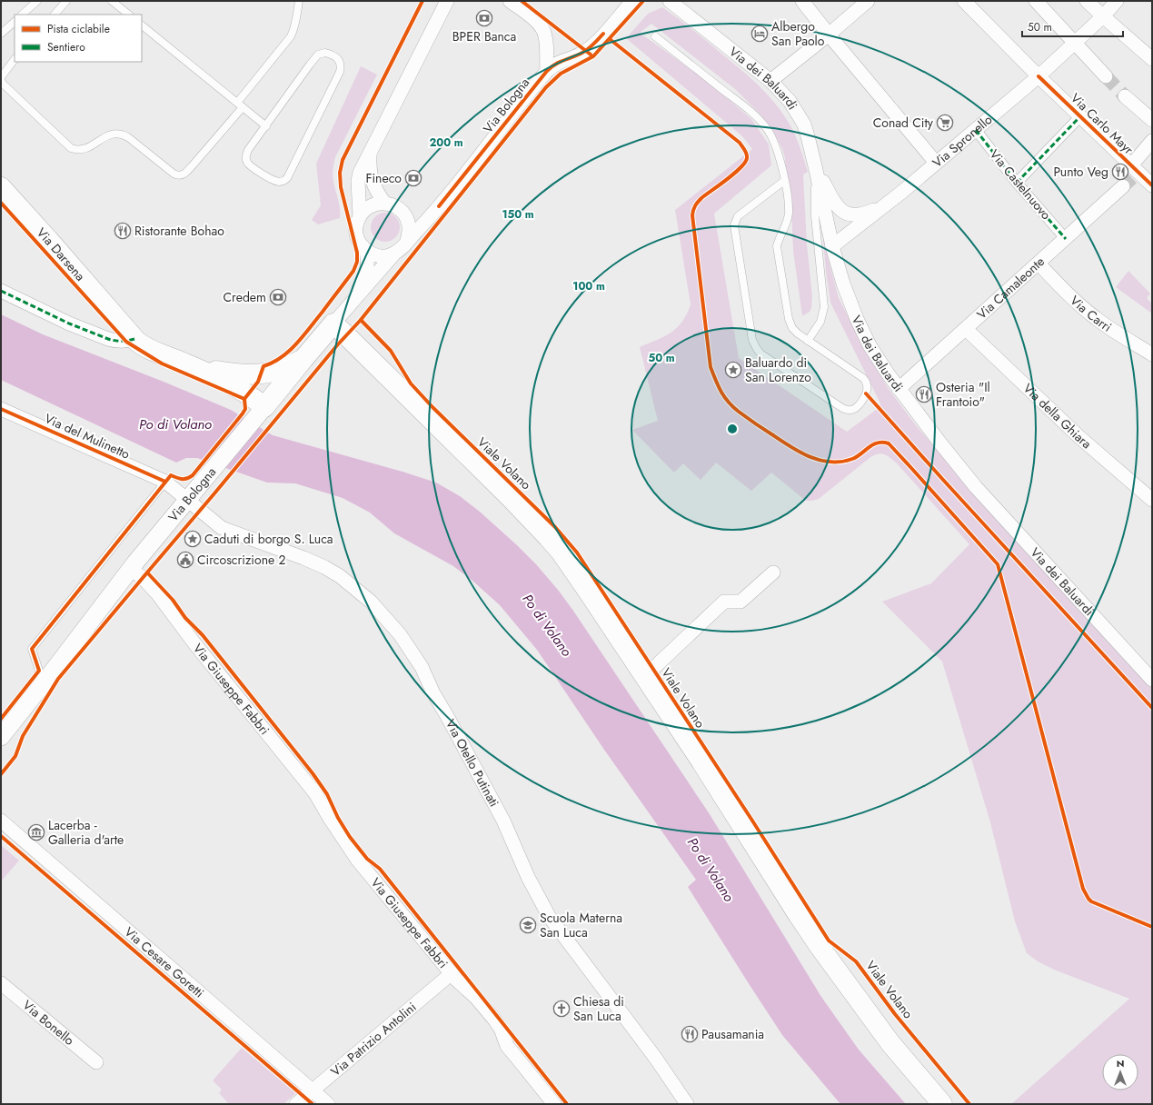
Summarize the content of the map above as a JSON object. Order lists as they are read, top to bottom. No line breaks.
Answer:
{"streets":{"main road":["Via Bologna","Via Darsena","Viale Volano"],"street":["Via dei Baluardi","Via Carlo Mayr","Via Spronello","Via Castelnuovo","Via Camaleonte","Via Carri","Via della Ghiara","Via del Mulinetto","Via Giuseppe Fabbri","Via Otello Putinati","Via Cesare Goretti","Via Bonello","Via Patrizio Antolini"]},"crossings":[["Via dei Baluardi","Via Spronello"],["Via dei Baluardi","Via Camaleonte"],["Via Bologna","Via Darsena"],["Via Bologna","Via del Mulinetto"],["Via Bologna","Viale Volano"],["Via Bologna","Via Giuseppe Fabbri"],["Via Bologna","Via Otello Putinati"],["Via Carlo Mayr","Via Spronello"],["Via Carlo Mayr","Via Camaleonte"],["Via Spronello","Via Castelnuovo"],["Via Castelnuovo","Via Camaleonte"],["Via Camaleonte","Via Carri"],["Via Camaleonte","Via della Ghiara"],["Via del Mulinetto","Via Otello Putinati"],["Via Giuseppe Fabbri","Via Patrizio Antolini"],["Via Cesare Goretti","Via Patrizio Antolini"]],"water":["Po di Volano"],"places":{"bank":["BPER Banca","Fineco","Credem"],"hotel":["Albergo San Paolo"],"supermarket":["Conad City"],"restaurant":["Punto Veg","Ristorante Bohao","Osteria \"Il Frantoio\"","Pausamania"],"place":["Baluardo di San Lorenzo","Caduti di borgo S. Luca"],"public building":["Circoscrizione 2"],"museum":["Lacerba - Galleria d'arte"],"school or university":["Scuola Materna San Luca"],"church":["Chiesa di San Luca"]},"legend":["Pista ciclabile","Sentiero"],"scale_bar":"50 m","north":"top","rings":["200 m","150 m","100 m","50 m"]}
